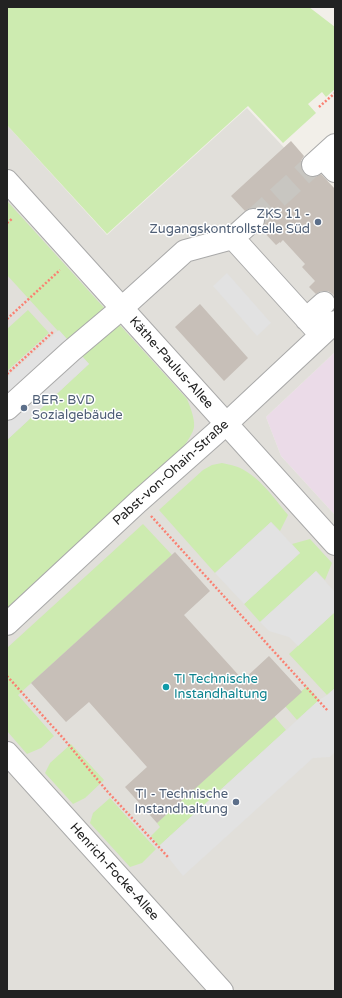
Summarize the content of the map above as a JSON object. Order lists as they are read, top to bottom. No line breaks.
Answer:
{"streets":{"lane":["Käthe-Paulus-Allee","Pabst-von-Ohain-Straße","Henrich-Focke-Allee"]},"crossings":[["Käthe-Paulus-Allee","Pabst-von-Ohain-Straße"]],"places":["ZKS 11 - Zugangskontrollstelle Süd","BER- BVD Sozialgebäude","TI Technische Instandhaltung","TI - Technische Instandhaltung"]}
